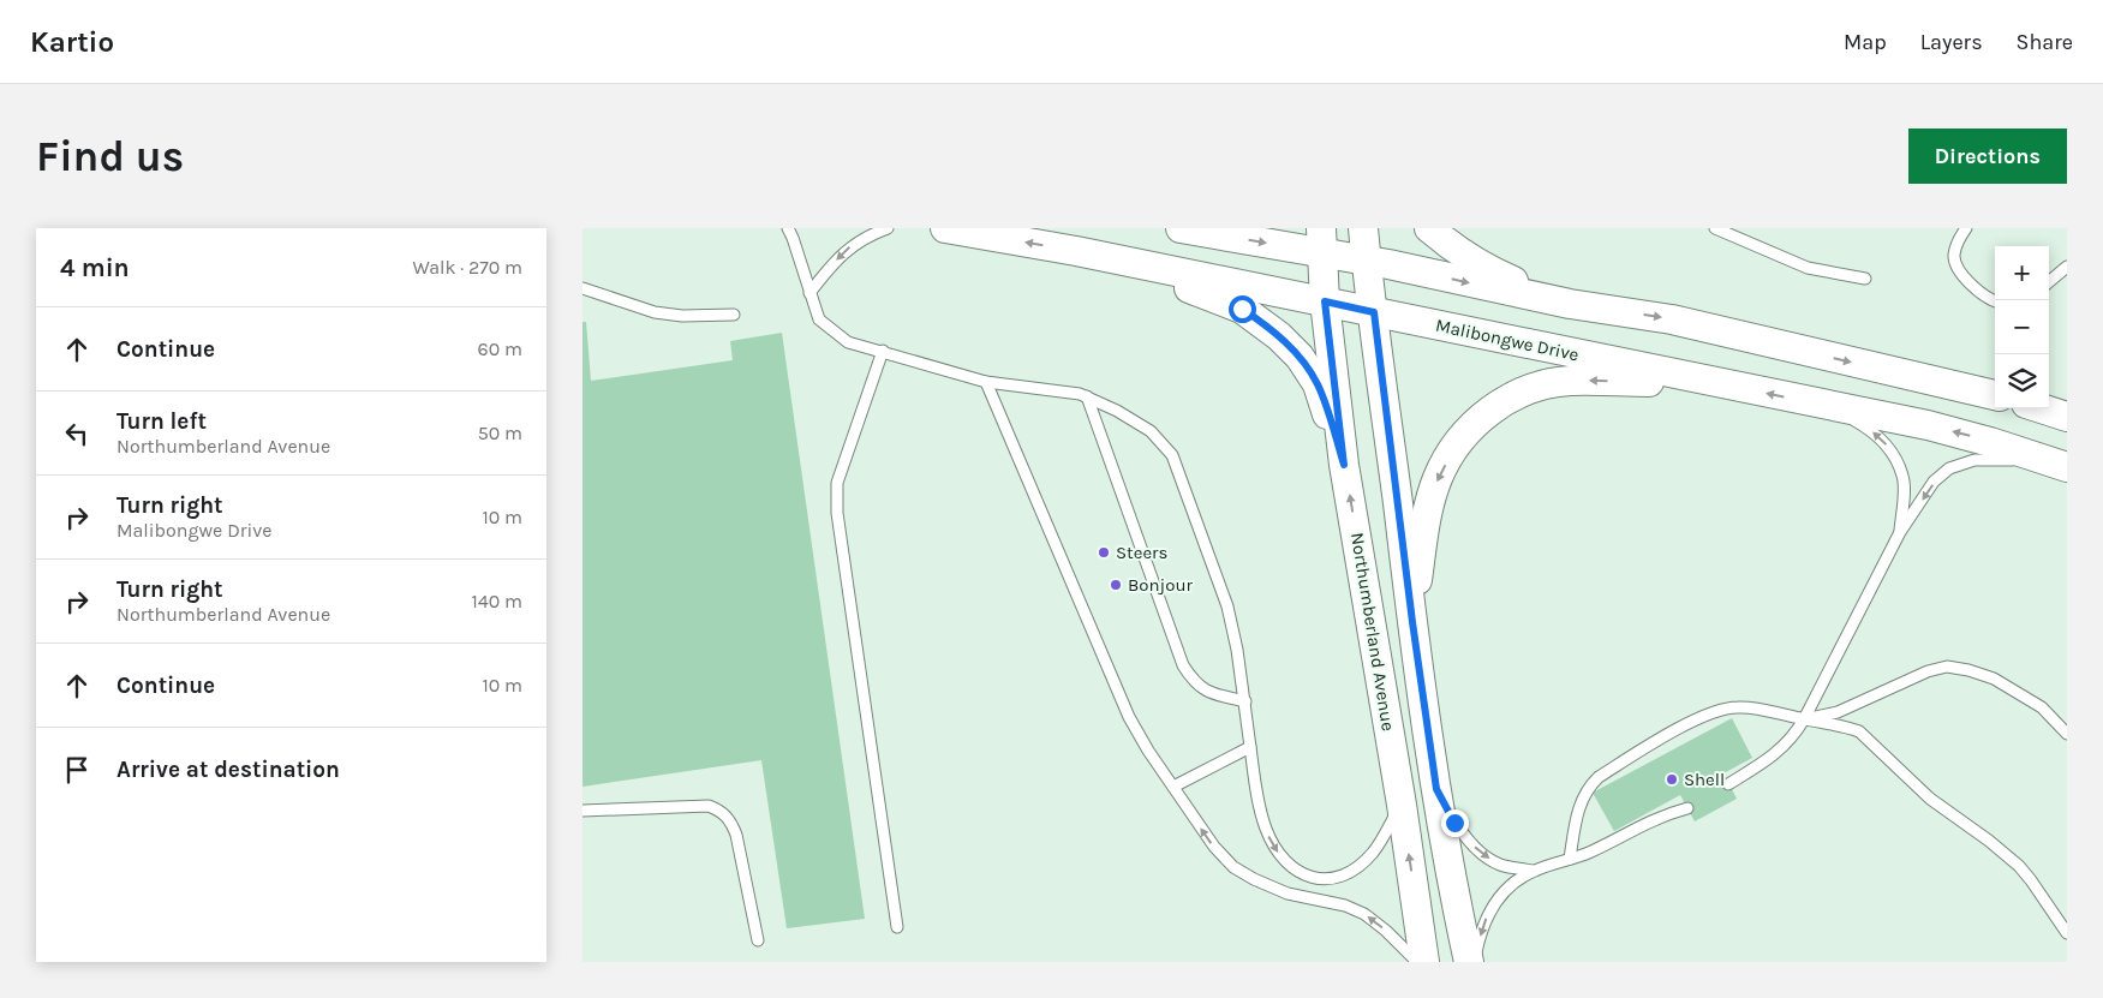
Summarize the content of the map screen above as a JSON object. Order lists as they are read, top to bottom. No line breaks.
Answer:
{"streets":{"main road":["Malibongwe Drive","Northumberland Avenue"]},"crossings":[["Malibongwe Drive","Northumberland Avenue"]],"places":["Steers","Bonjour","Shell"],"page":{"header":"Kartio","nav":["Map","Layers","Share"],"buttons":"Directions","title":"Find us","heading":["4 min","Walk · 270 m"],"map_buttons":["+","−"],"list":[["Continue","60 m"],["Turn left","Northumberland Avenue","50 m"],["Turn right","Malibongwe Drive","10 m"],["Turn right","Northumberland Avenue","140 m"],["Continue","10 m"],"Arrive at destination"]}}
